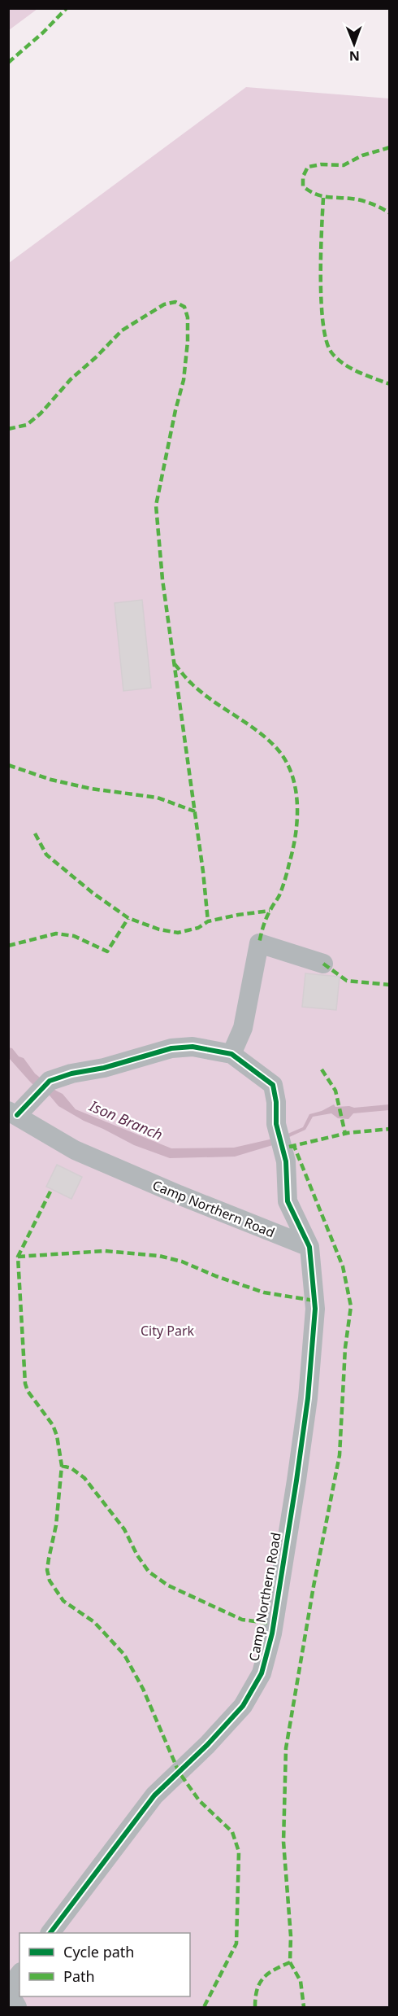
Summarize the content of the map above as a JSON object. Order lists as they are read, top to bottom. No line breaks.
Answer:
{"streets":{"street":["Camp Northern Road"]},"water":["Ison Branch"],"parks":["City Park"],"legend":["Cycle path","Path"],"north":"bottom"}
